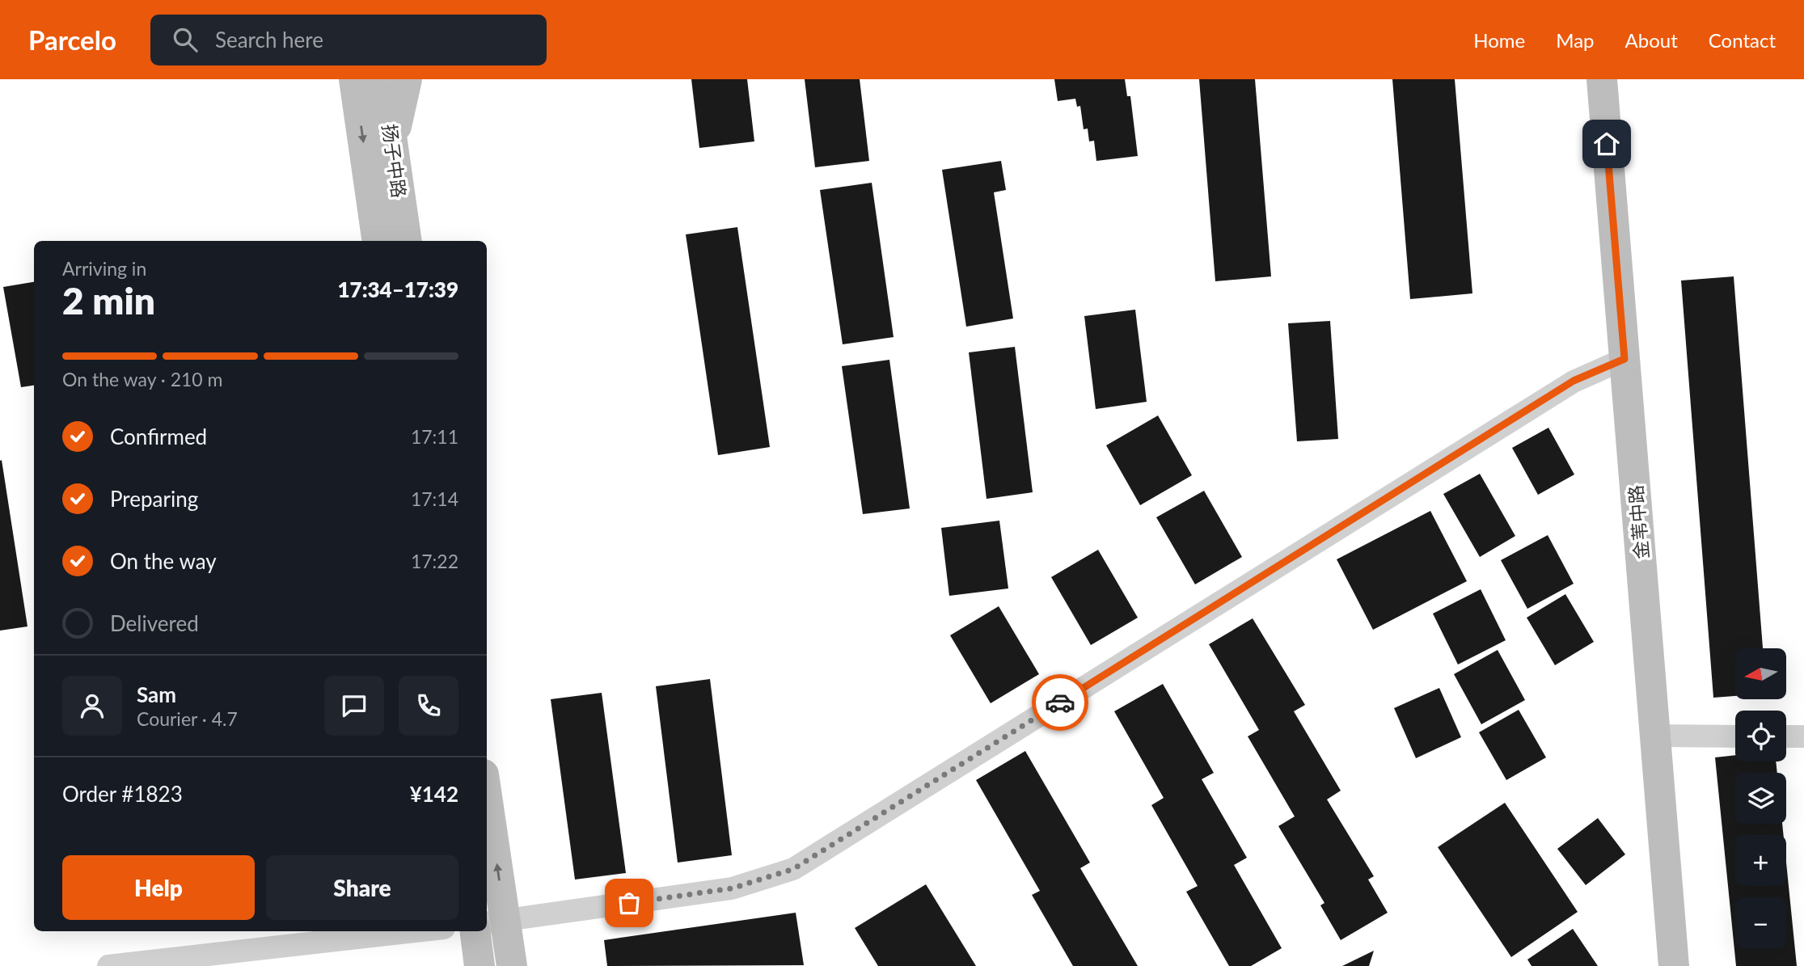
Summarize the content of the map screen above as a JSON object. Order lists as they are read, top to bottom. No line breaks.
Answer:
{"streets":{"street":["扬子中路","金苇中路"]},"north":"left","page":{"header":"Parcelo","search":"Search here","nav":["Home","Map","About","Contact"],"heading":["2 min","Arriving in","17:34–17:39"],"panel":["Sam","Courier · 4.7","Order #1823","¥142"],"bar":"On the way · 210 m","list":[["Confirmed","17:11"],["Preparing","17:14"],["On the way","17:22"],"Delivered"],"map_buttons":["+","−"],"buttons":["Help","Share"]}}
